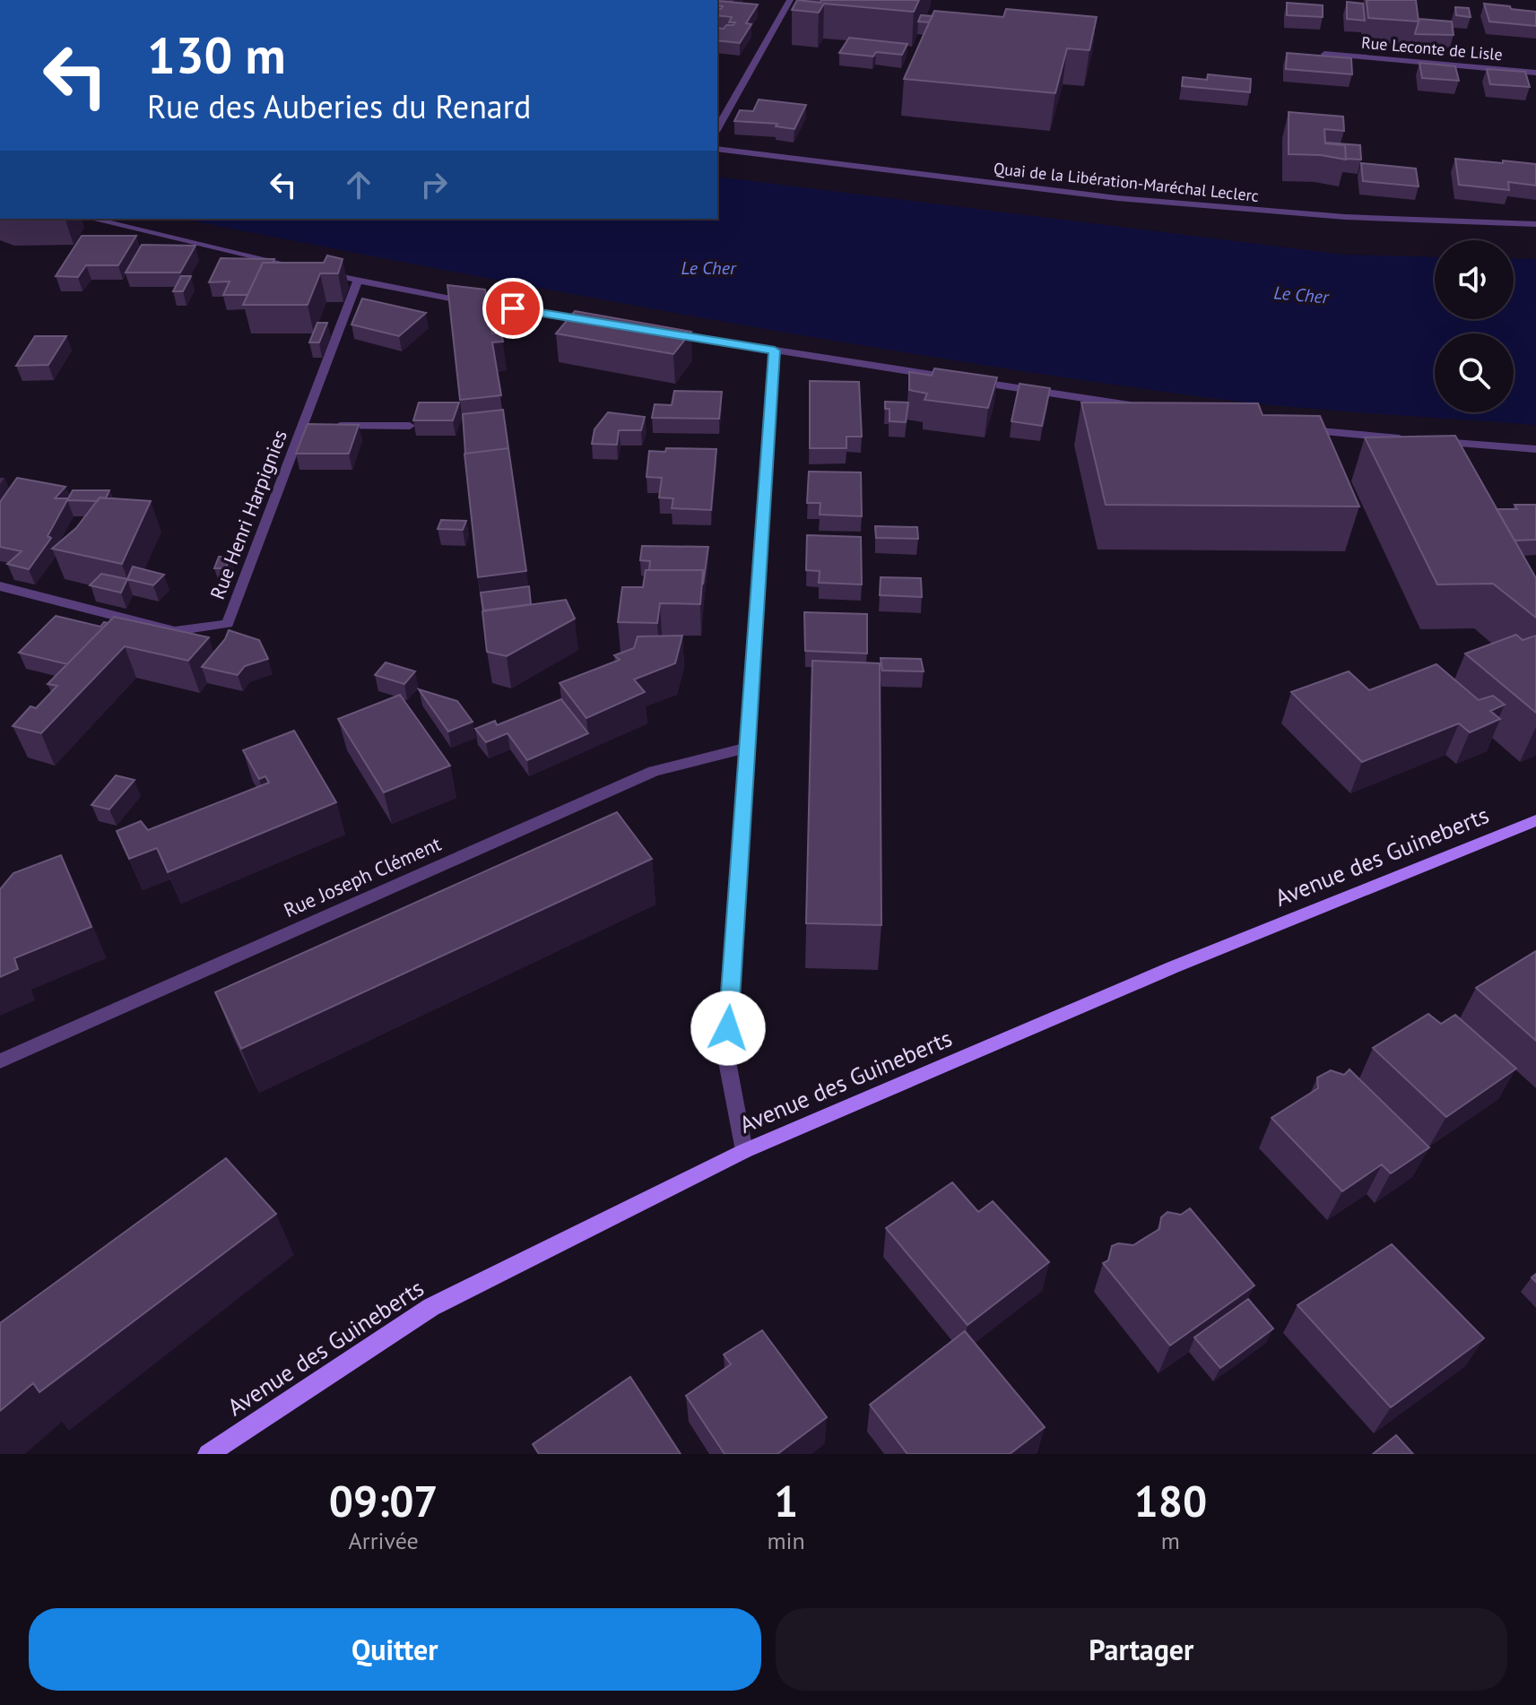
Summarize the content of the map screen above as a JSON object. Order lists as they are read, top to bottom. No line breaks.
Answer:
{"streets":{"street":["Rue Leconte de Lisle","Quai de la Libération-Maréchal Leclerc","Rue Henri Harpignies","Avenue des Guineberts","Rue Joseph Clément"]},"water":["Le Cher"],"page":{"turn":["130 m","Rue des Auberies du Renard"],"eta":["09:07","Arrivée","1","min","180","m"],"buttons":["Quitter","Partager"]}}
